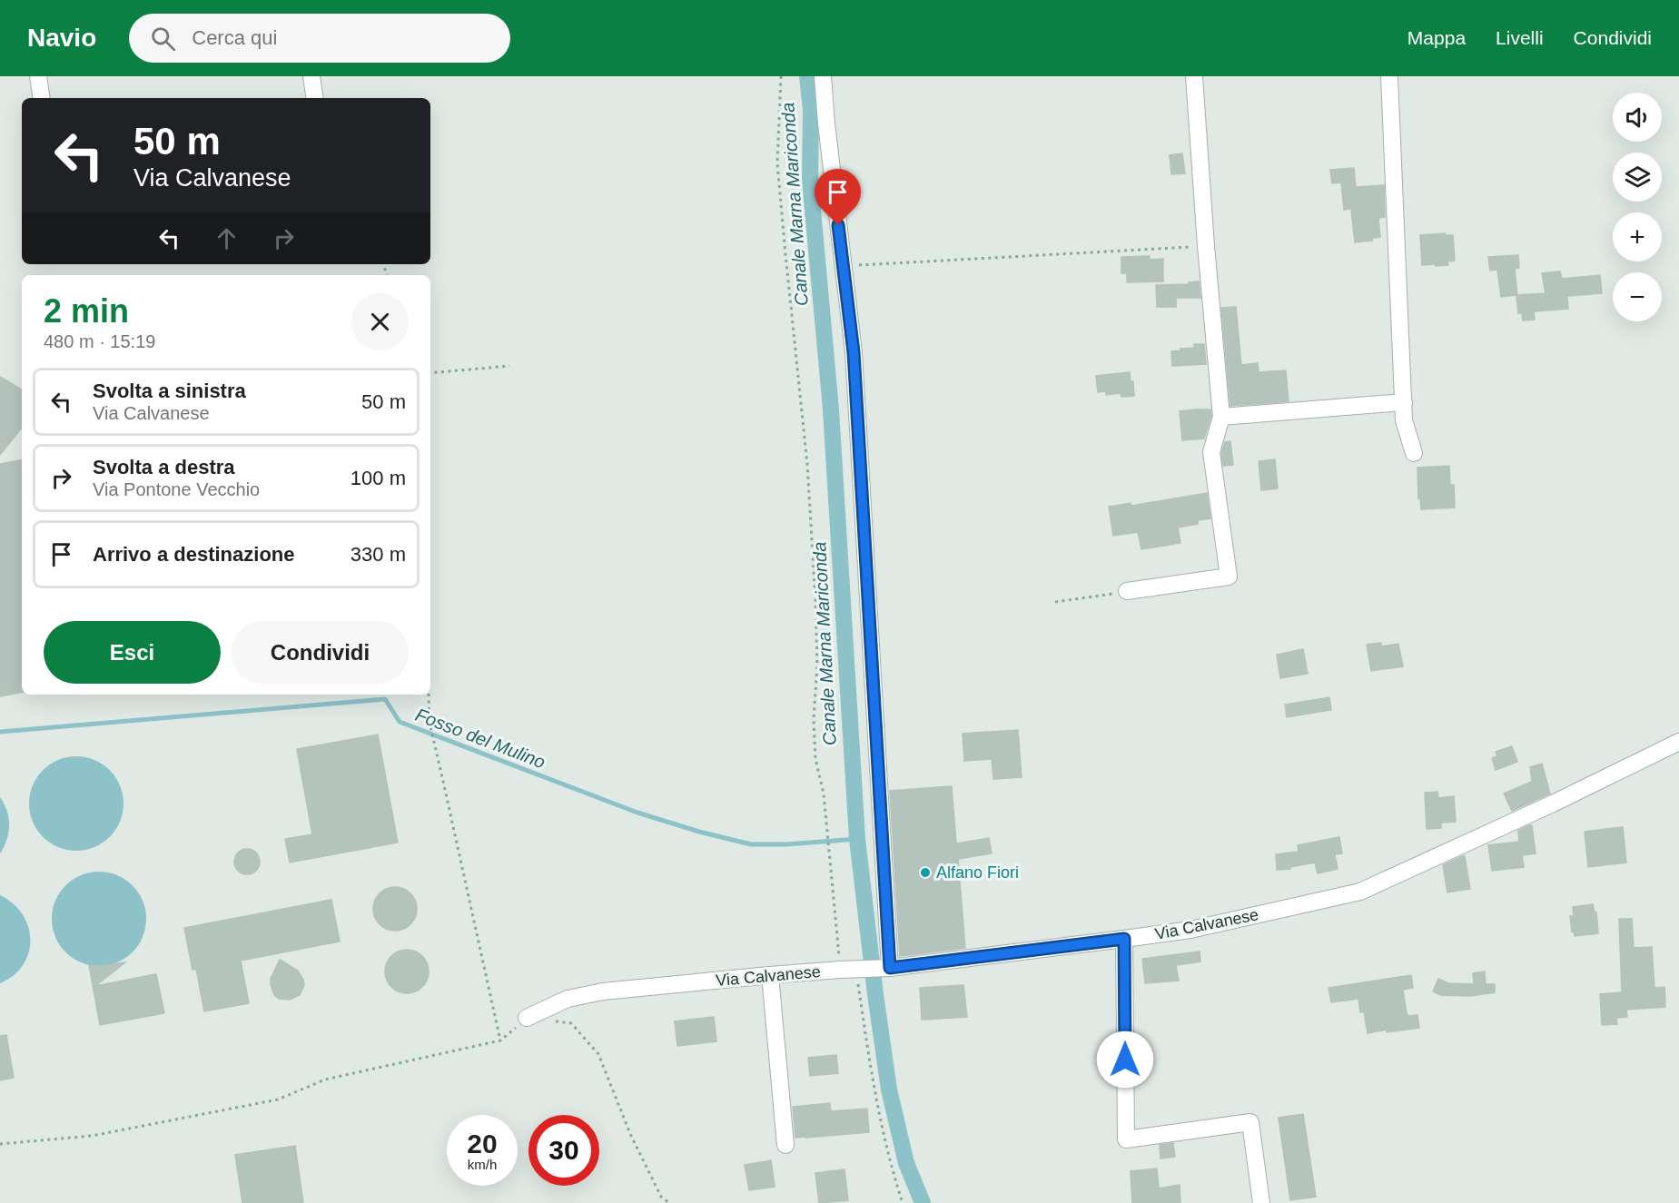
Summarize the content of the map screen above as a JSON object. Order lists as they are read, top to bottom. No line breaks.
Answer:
{"streets":{"street":["Via Calvanese"]},"water":["Canale Marna Mariconda","Fosso del Mulino"],"places":["Alfano Fiori"],"page":{"header":"Navio","search":"Cerca qui","nav":["Mappa","Livelli","Condividi"],"map_buttons":["+","−"],"turn":["50 m","Via Calvanese"],"heading":["2 min","480 m · 15:19"],"list":[{"name":"Svolta a sinistra","note":"Via Calvanese","value":"50 m"},{"name":"Svolta a destra","note":"Via Pontone Vecchio","value":"100 m"},{"name":"Arrivo a destinazione","value":"330 m"}],"buttons":["Esci","Condividi"],"speed":"20 km/h","limit":"30"}}
